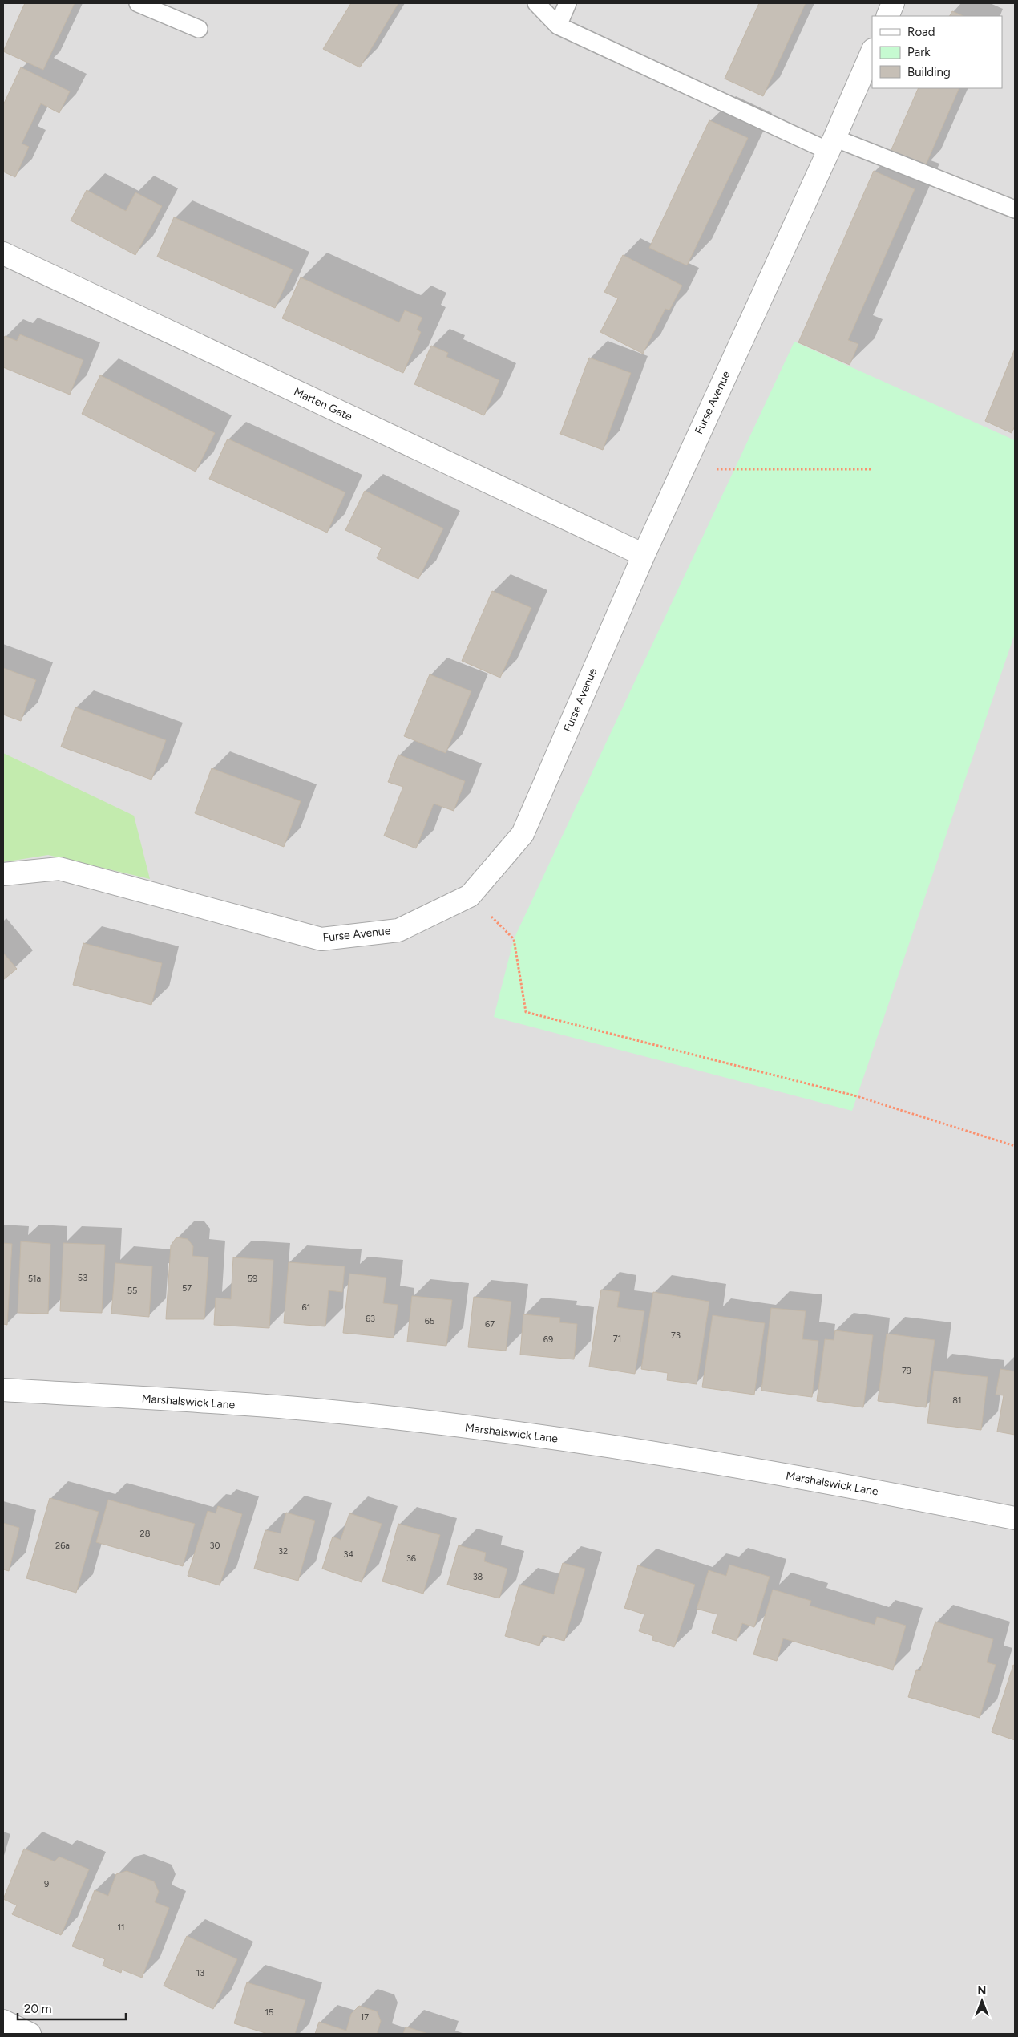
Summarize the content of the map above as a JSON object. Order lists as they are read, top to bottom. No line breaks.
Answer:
{"streets":{"street":["Furse Avenue","Marten Gate","Marshalswick Lane"]},"crossings":[["Furse Avenue","Marten Gate"]],"house_numbers":["53","51a","59","57","55","61","63","65","67","73","71","69","79","81","28","26a","30","32","34","36","38","9","11","13","15","17"],"legend":["Road","Park","Building"],"scale_bar":"20 m","north":"top"}
